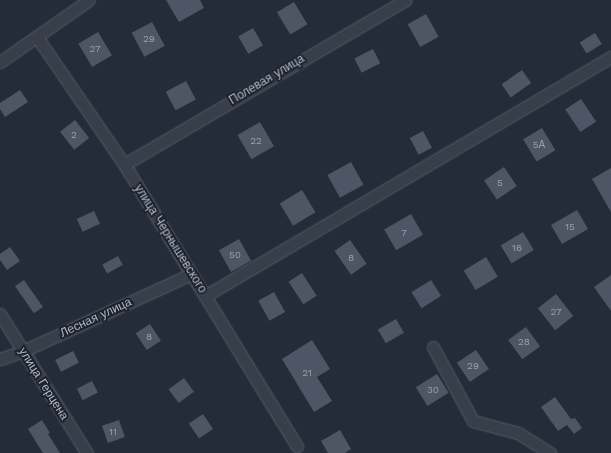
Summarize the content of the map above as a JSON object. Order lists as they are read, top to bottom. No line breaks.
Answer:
{"streets":{"street":["Полевая улица","улица Чернышевского","Лесная улица","улица Герцена"]},"crossings":[["улица Чернышевского","Лесная улица"],["Лесная улица","улица Герцена"]],"house_numbers":["29","27","2","22","5А","5","15","7","16","50","8","27","8","28","29","21","30","11"]}
